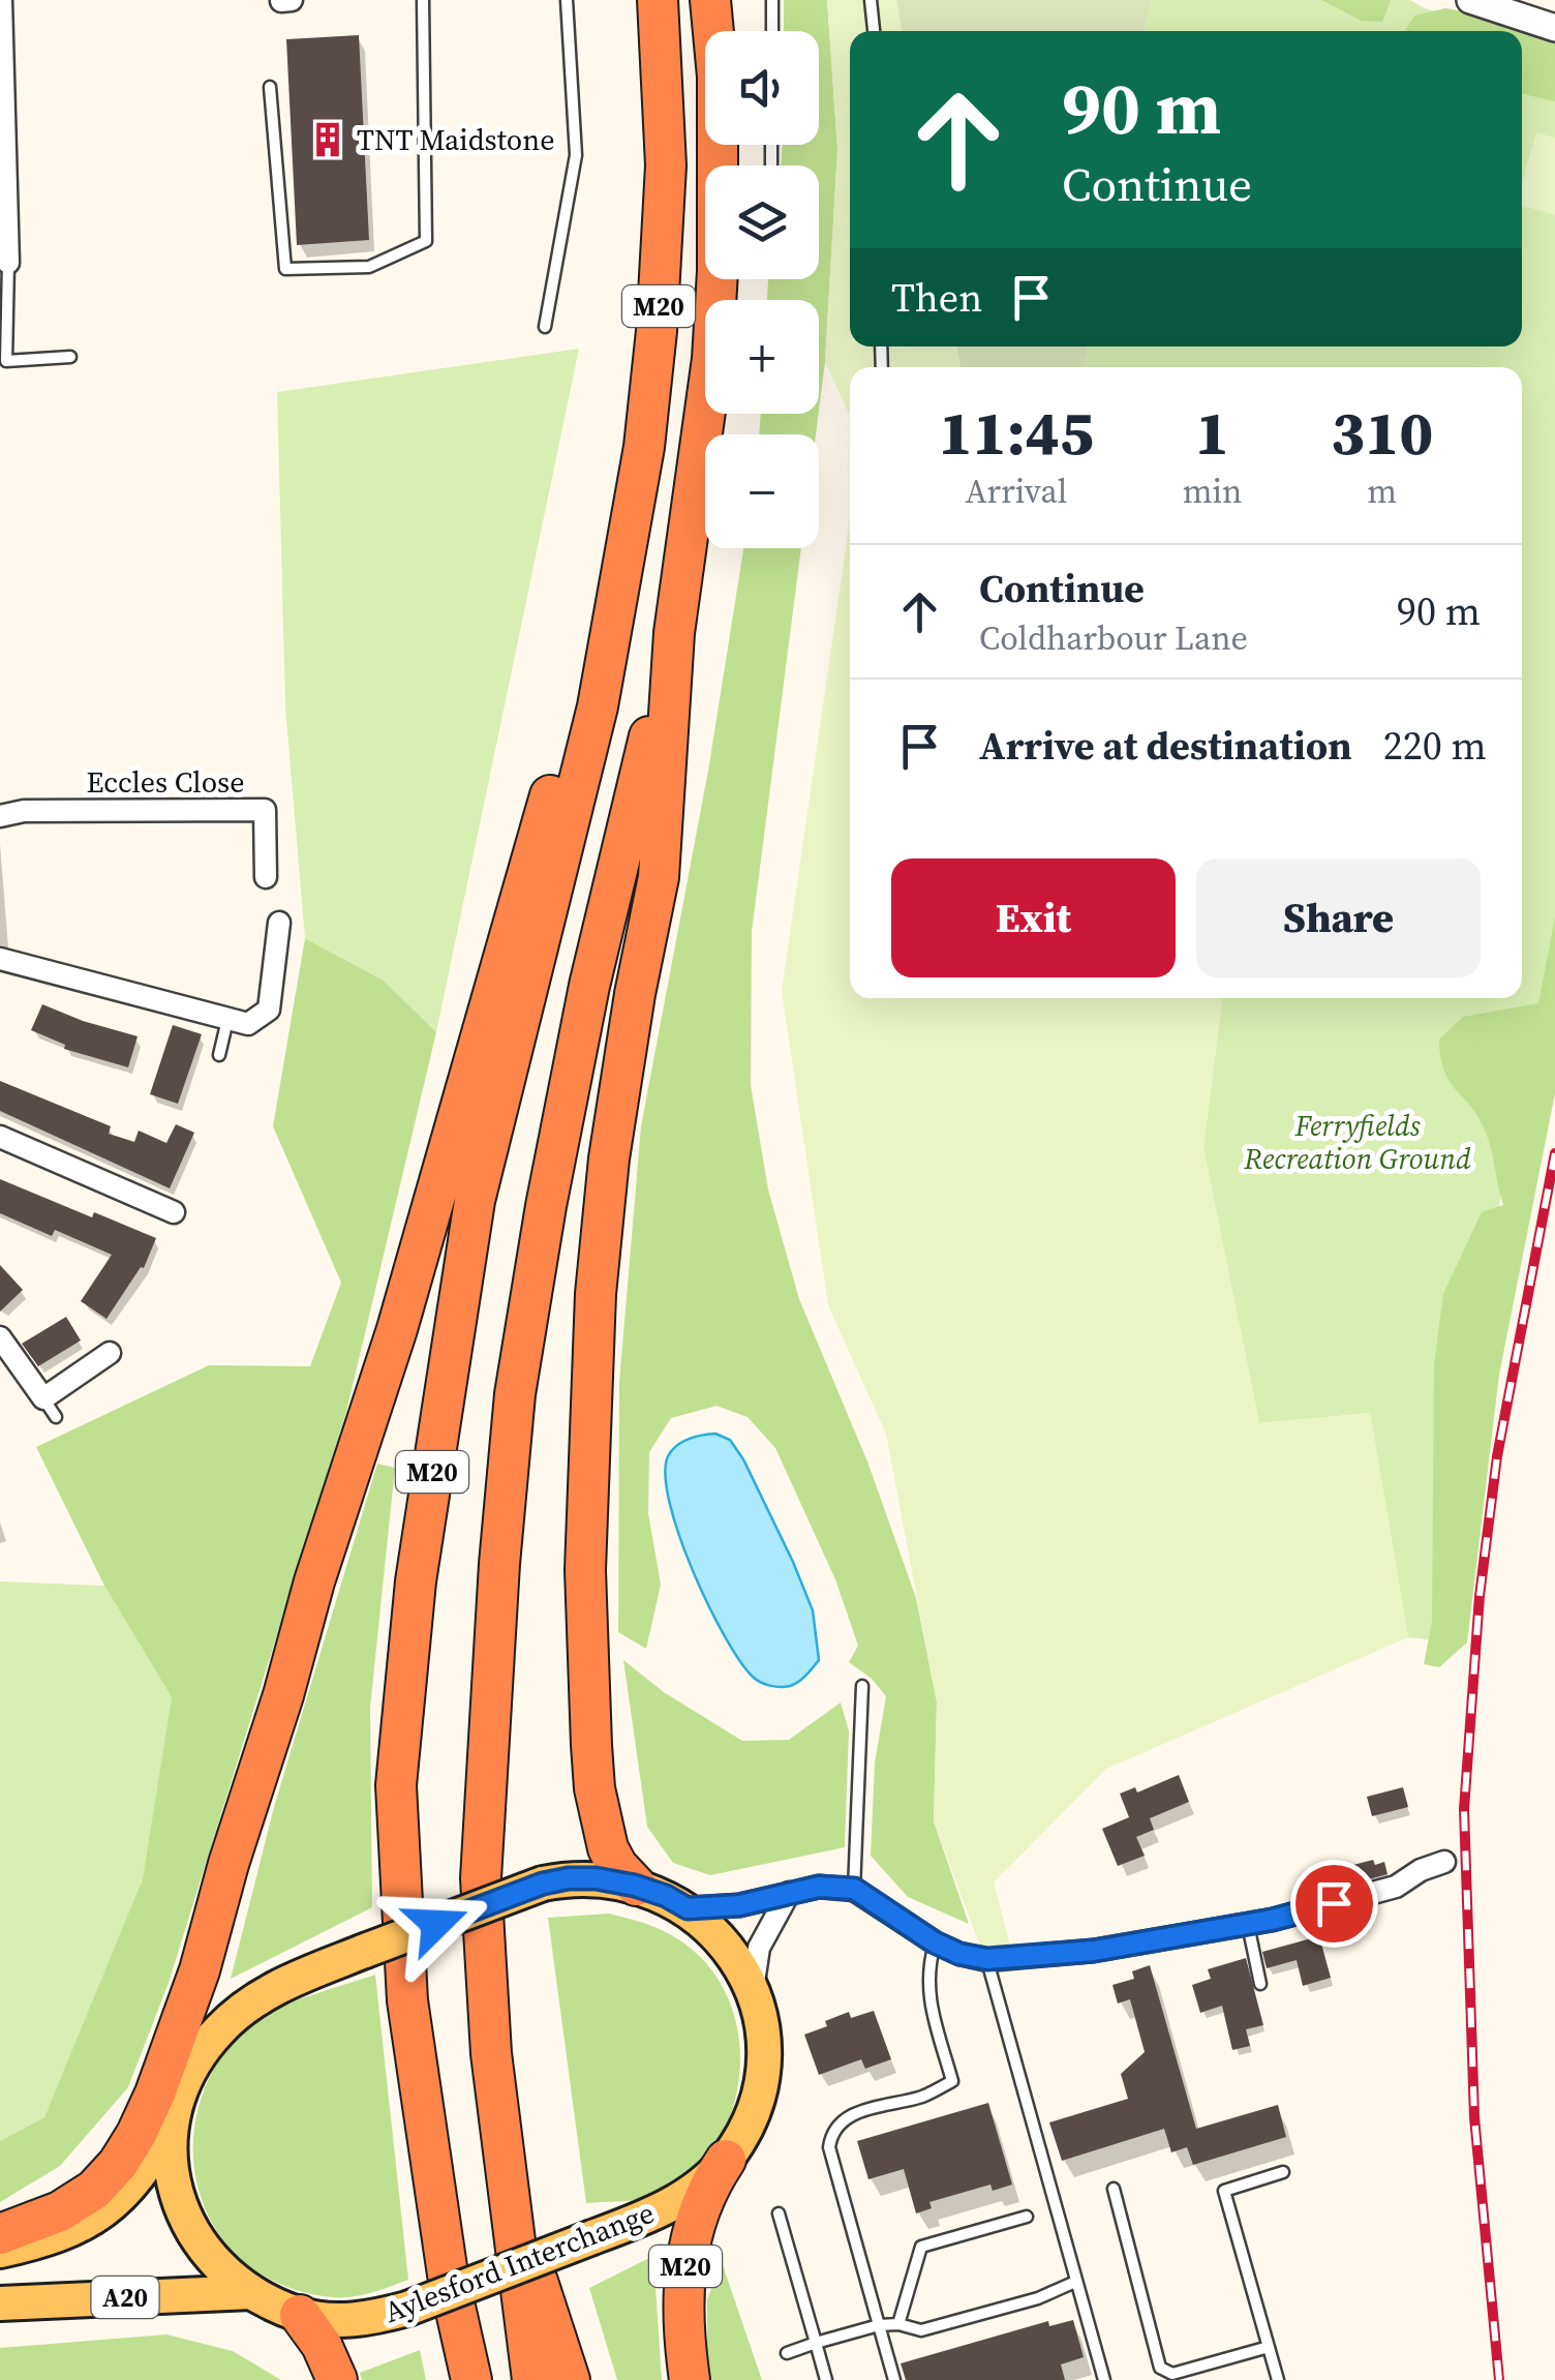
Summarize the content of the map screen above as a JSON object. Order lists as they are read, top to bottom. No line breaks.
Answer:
{"streets":{"highway":["M20"],"main road":["Aylesford Interchange","A20"],"street":["Eccles Close"]},"crossings":[["M20","Aylesford Interchange"],["Aylesford Interchange","A20"]],"parks":["Ferryfields Recreation Ground"],"places":{"building":["TNT Maidstone"]},"page":{"map_buttons":["+","−"],"turn":["90 m","Continue"],"then":"Then","eta":["11:45","Arrival","1","min","310","m"],"list":[{"name":"Continue","note":"Coldharbour Lane","value":"90 m"},{"name":"Arrive at destination","value":"220 m"}],"buttons":["Exit","Share"]}}
